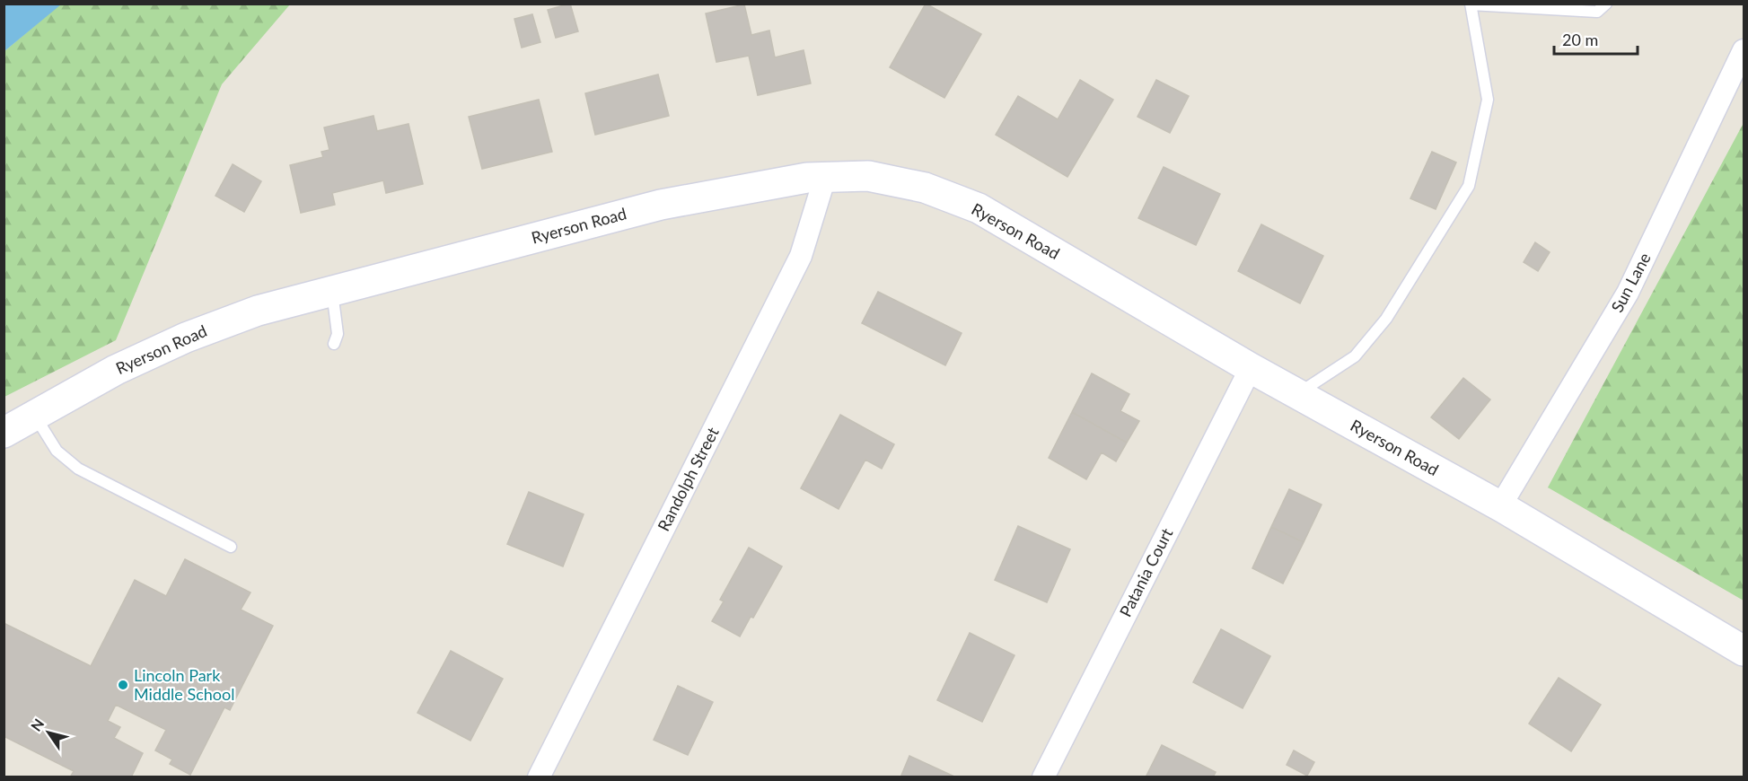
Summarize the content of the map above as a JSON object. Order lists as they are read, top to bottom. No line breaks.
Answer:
{"streets":{"street":["Ryerson Road","Sun Lane","Randolph Street","Patania Court"]},"crossings":[["Ryerson Road","Sun Lane"],["Ryerson Road","Randolph Street"],["Ryerson Road","Patania Court"]],"places":["Lincoln Park Middle School"],"scale_bar":"20 m","north":"top left"}
